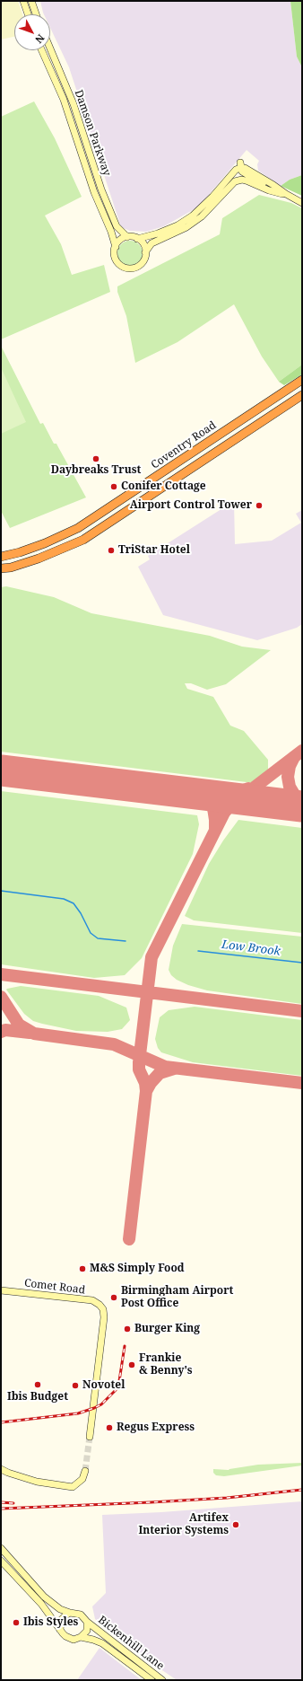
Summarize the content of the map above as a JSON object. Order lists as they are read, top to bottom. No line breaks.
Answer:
{"streets":{"highway":["Coventry Road"],"street":["Damson Parkway","Comet Road","Bickenhill Lane"]},"water":["Low Brook"],"places":["Daybreaks Trust","Conifer Cottage","Airport Control Tower","TriStar Hotel","M&S Simply Food","Birmingham Airport Post Office","Burger King","Frankie & Benny's","Ibis Budget","Novotel","Regus Express","Artifex Interior Systems","Ibis Styles"],"north":"bottom right"}
